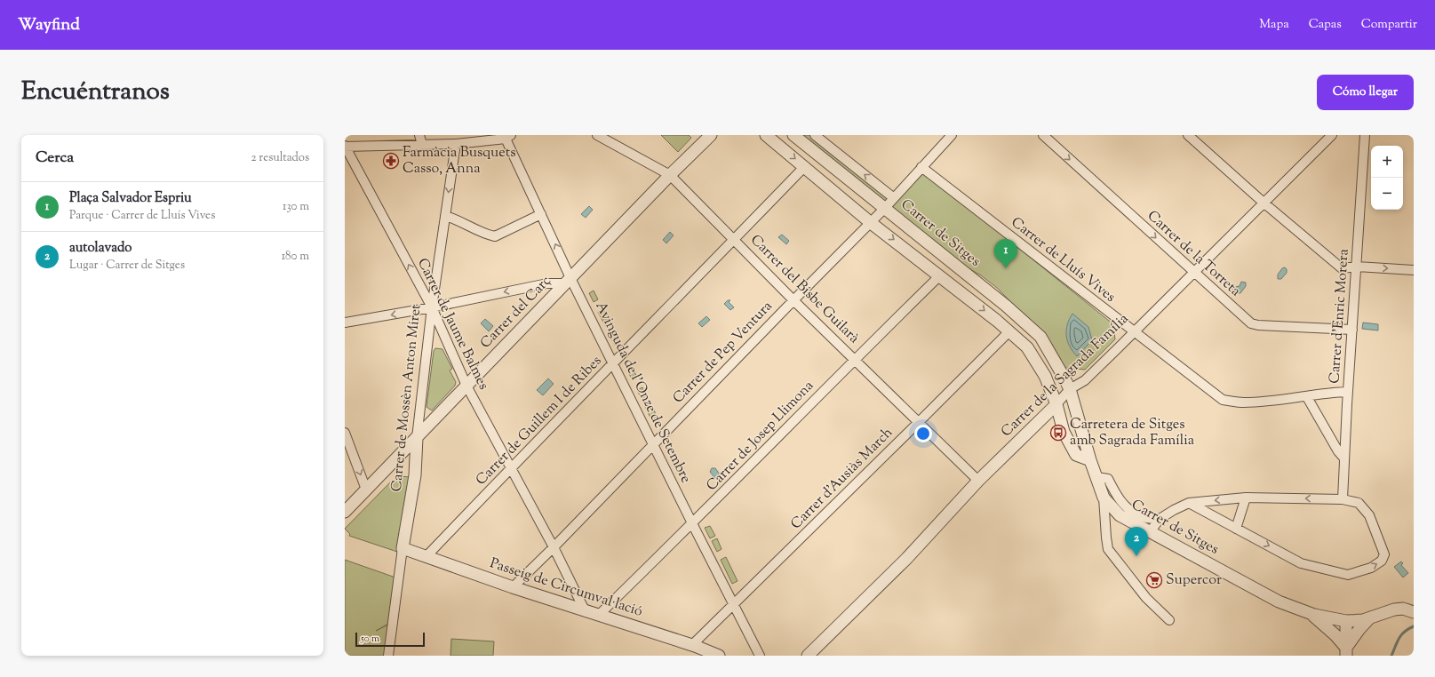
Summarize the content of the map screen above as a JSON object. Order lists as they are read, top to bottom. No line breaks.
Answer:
{"streets":{"street":["Carrer de Sitges","Carrer de la Torreta","Carrer de Lluís Vives","Carrer del Bisbe Guilarà","Carrer del Carç","Carrer d'Enric Morera","Carrer de Jaume Balmes","Carrer de Pep Ventura","Carrer de la Sagrada Família","Avinguda de l'Onze de Setembre","Carrer de Mossèn Anton Miret","Carrer de Guillem I de Ribes","Carrer de Josep Llimona","Carrer d'Ausiàs March","Passeig de Circumval·lació"]},"crossings":[["Carrer de Sitges","Carrer de Pep Ventura"],["Carrer de Sitges","Carrer de la Sagrada Família"],["Carrer de la Torreta","Carrer d'Enric Morera"],["Carrer de la Torreta","Carrer de la Sagrada Família"],["Carrer de Lluís Vives","Carrer d'Enric Morera"],["Carrer de Lluís Vives","Carrer de Pep Ventura"],["Carrer de Lluís Vives","Carrer de la Sagrada Família"],["Carrer del Bisbe Guilarà","Carrer del Carç"],["Carrer del Bisbe Guilarà","Carrer de Pep Ventura"],["Carrer del Bisbe Guilarà","Carrer de la Sagrada Família"],["Carrer del Bisbe Guilarà","Carrer de Guillem I de Ribes"],["Carrer del Bisbe Guilarà","Carrer de Josep Llimona"],["Carrer del Bisbe Guilarà","Carrer d'Ausiàs March"],["Carrer del Carç","Carrer de Jaume Balmes"],["Carrer del Carç","Avinguda de l'Onze de Setembre"],["Carrer del Carç","Carrer de Mossèn Anton Miret"],["Carrer de Jaume Balmes","Carrer de Pep Ventura"],["Carrer de Jaume Balmes","Carrer de Mossèn Anton Miret"],["Carrer de Jaume Balmes","Carrer de Guillem I de Ribes"],["Carrer de Jaume Balmes","Passeig de Circumval·lació"],["Carrer de Pep Ventura","Avinguda de l'Onze de Setembre"],["Carrer de Pep Ventura","Passeig de Circumval·lació"],["Avinguda de l'Onze de Setembre","Carrer de Guillem I de Ribes"],["Avinguda de l'Onze de Setembre","Carrer de Josep Llimona"],["Avinguda de l'Onze de Setembre","Carrer d'Ausiàs March"],["Carrer de Mossèn Anton Miret","Passeig de Circumval·lació"],["Carrer de Guillem I de Ribes","Passeig de Circumval·lació"],["Carrer de Josep Llimona","Passeig de Circumval·lació"],["Carrer d'Ausiàs March","Passeig de Circumval·lació"]],"one_way":["Carrer de la Torreta","Carrer de Jaume Balmes"],"places":{"pharmacy":["Farmàcia Busquets Casso, Anna"],"bus stop":["Carretera de Sitges amb Sagrada Família"],"supermarket":["Supercor"]},"scale_bar":"50 m","page":{"header":"Wayfind","nav":["Mapa","Capas","Compartir"],"title":"Encuéntranos","buttons":"Cómo llegar","heading":["Cerca","2 resultados"],"map_buttons":["+","−"],"list":[{"mark":"1","name":"Plaça Salvador Espriu","note":"Parque · Carrer de Lluís Vives","value":"130 m"},{"mark":"2","name":"autolavado","note":"Lugar · Carrer de Sitges","value":"180 m"}],"pins":["1","2"],"scale":"50 m"}}
